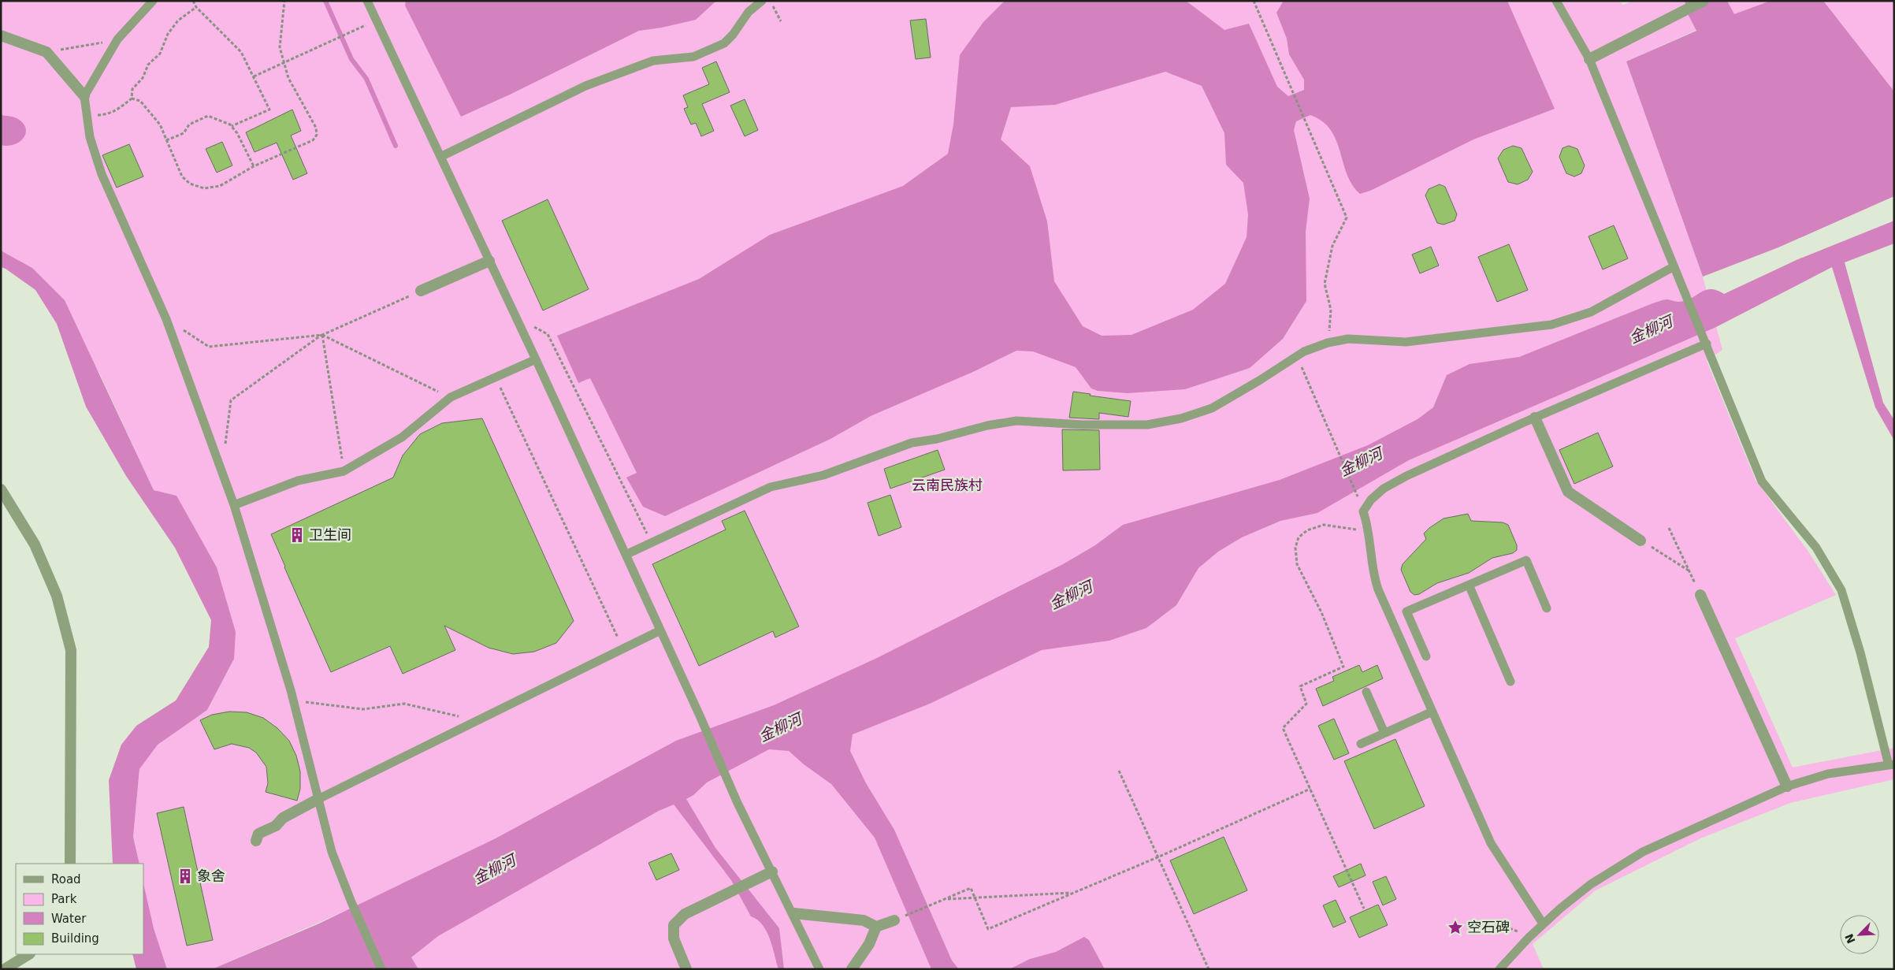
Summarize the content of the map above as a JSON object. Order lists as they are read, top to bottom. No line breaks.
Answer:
{"water":["金柳河"],"parks":["云南民族村"],"places":{"building":["卫生间","象舍"],"place":["空石碑"]},"legend":["Road","Park","Water","Building"],"north":"bottom left"}
